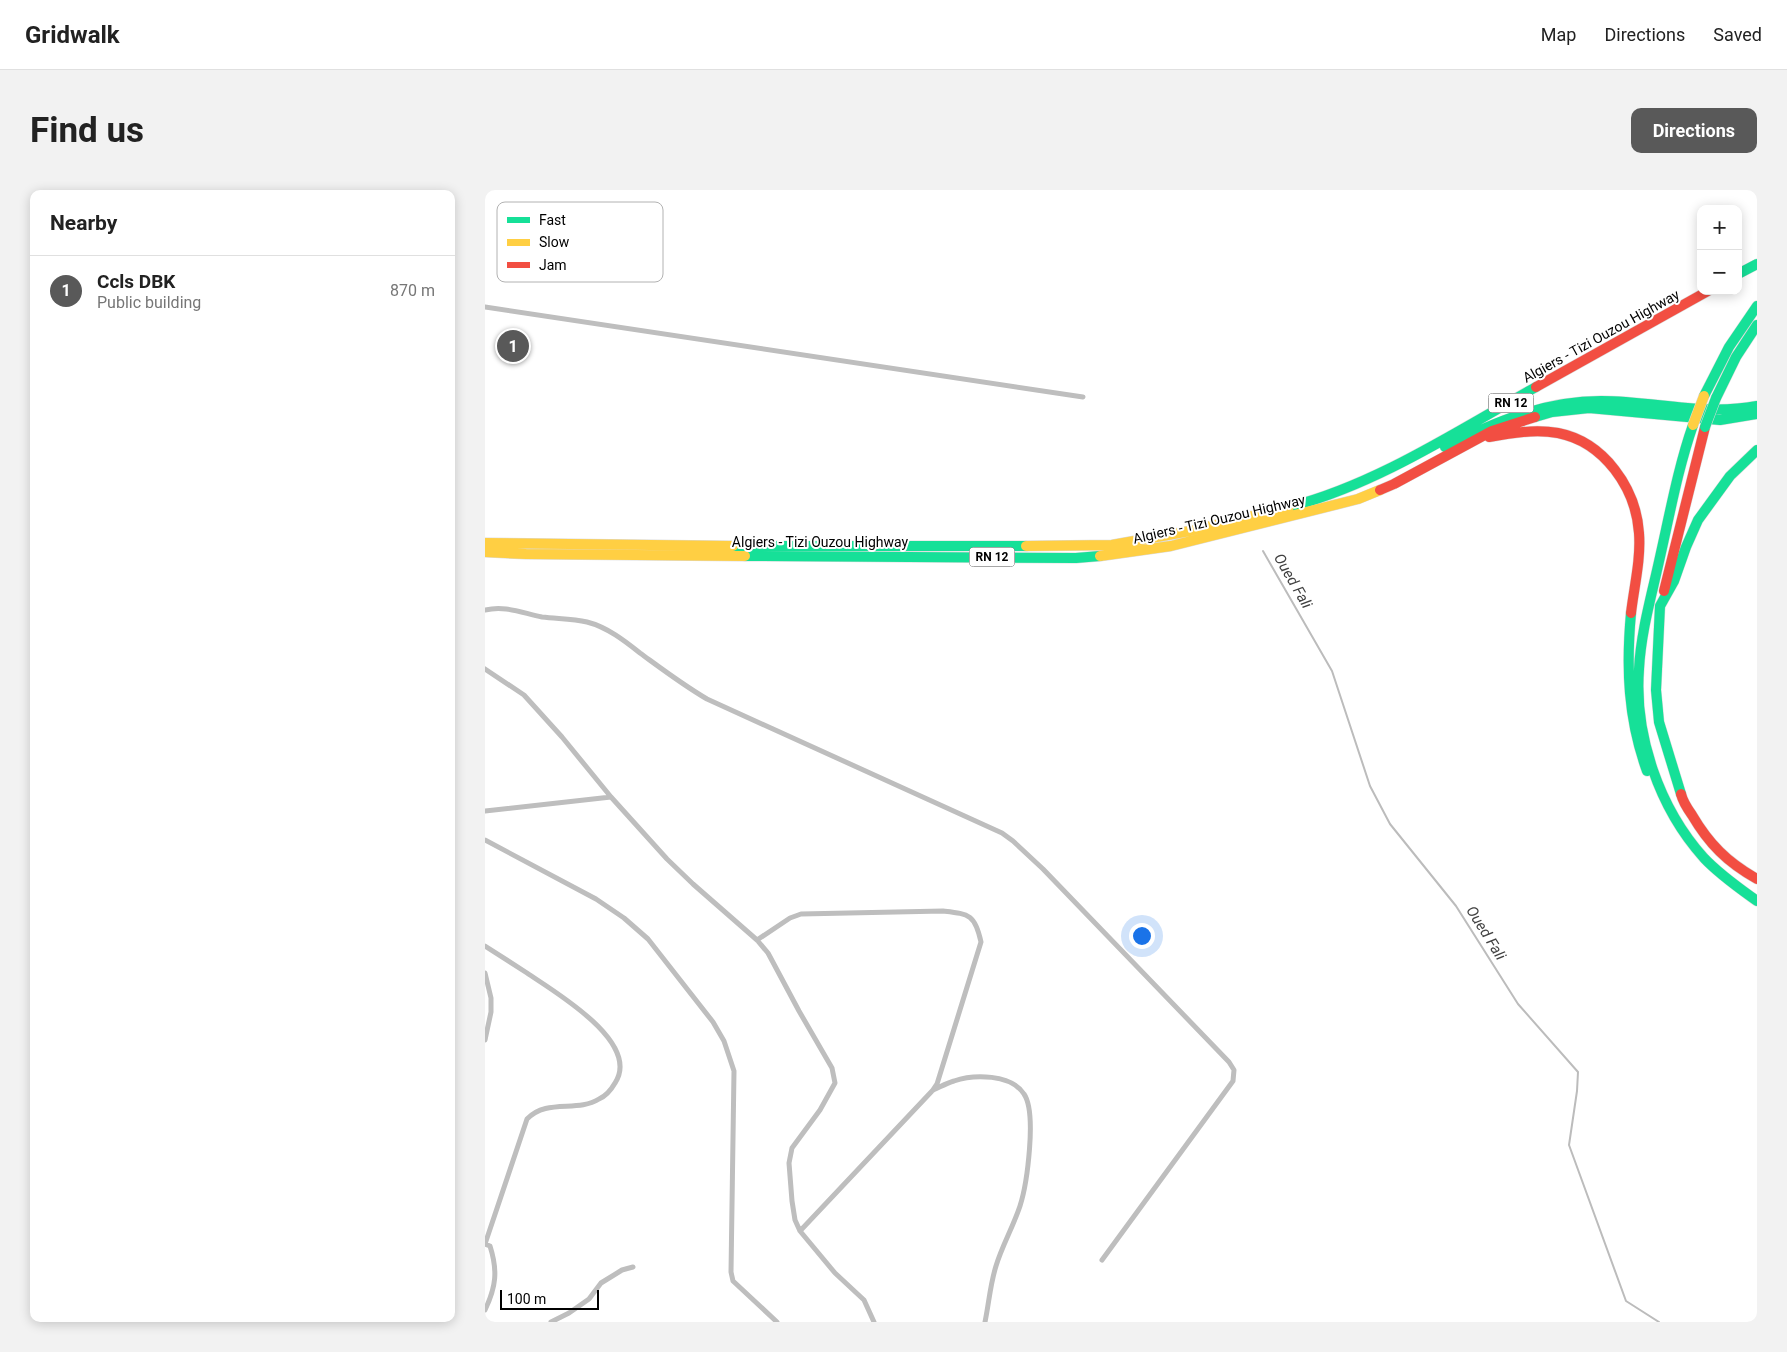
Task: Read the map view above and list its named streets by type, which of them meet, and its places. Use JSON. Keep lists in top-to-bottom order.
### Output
{
  "streets": {
    "highway": ["Algiers - Tizi Ouzou Highway", "RN 12"]
  },
  "water": ["Oued Fali"],
  "legend": ["Fast", "Slow", "Jam"],
  "scale_bar": "100 m",
  "page": {
    "header": "Gridwalk",
    "nav": ["Map", "Directions", "Saved"],
    "buttons": "Directions",
    "title": "Find us",
    "heading": "Nearby",
    "map_buttons": ["+", "−"],
    "list": [
      {
        "mark": "1",
        "name": "Ccls DBK",
        "note": "Public building",
        "value": "870 m"
      }
    ],
    "pins": "1",
    "scale": "100 m"
  }
}
